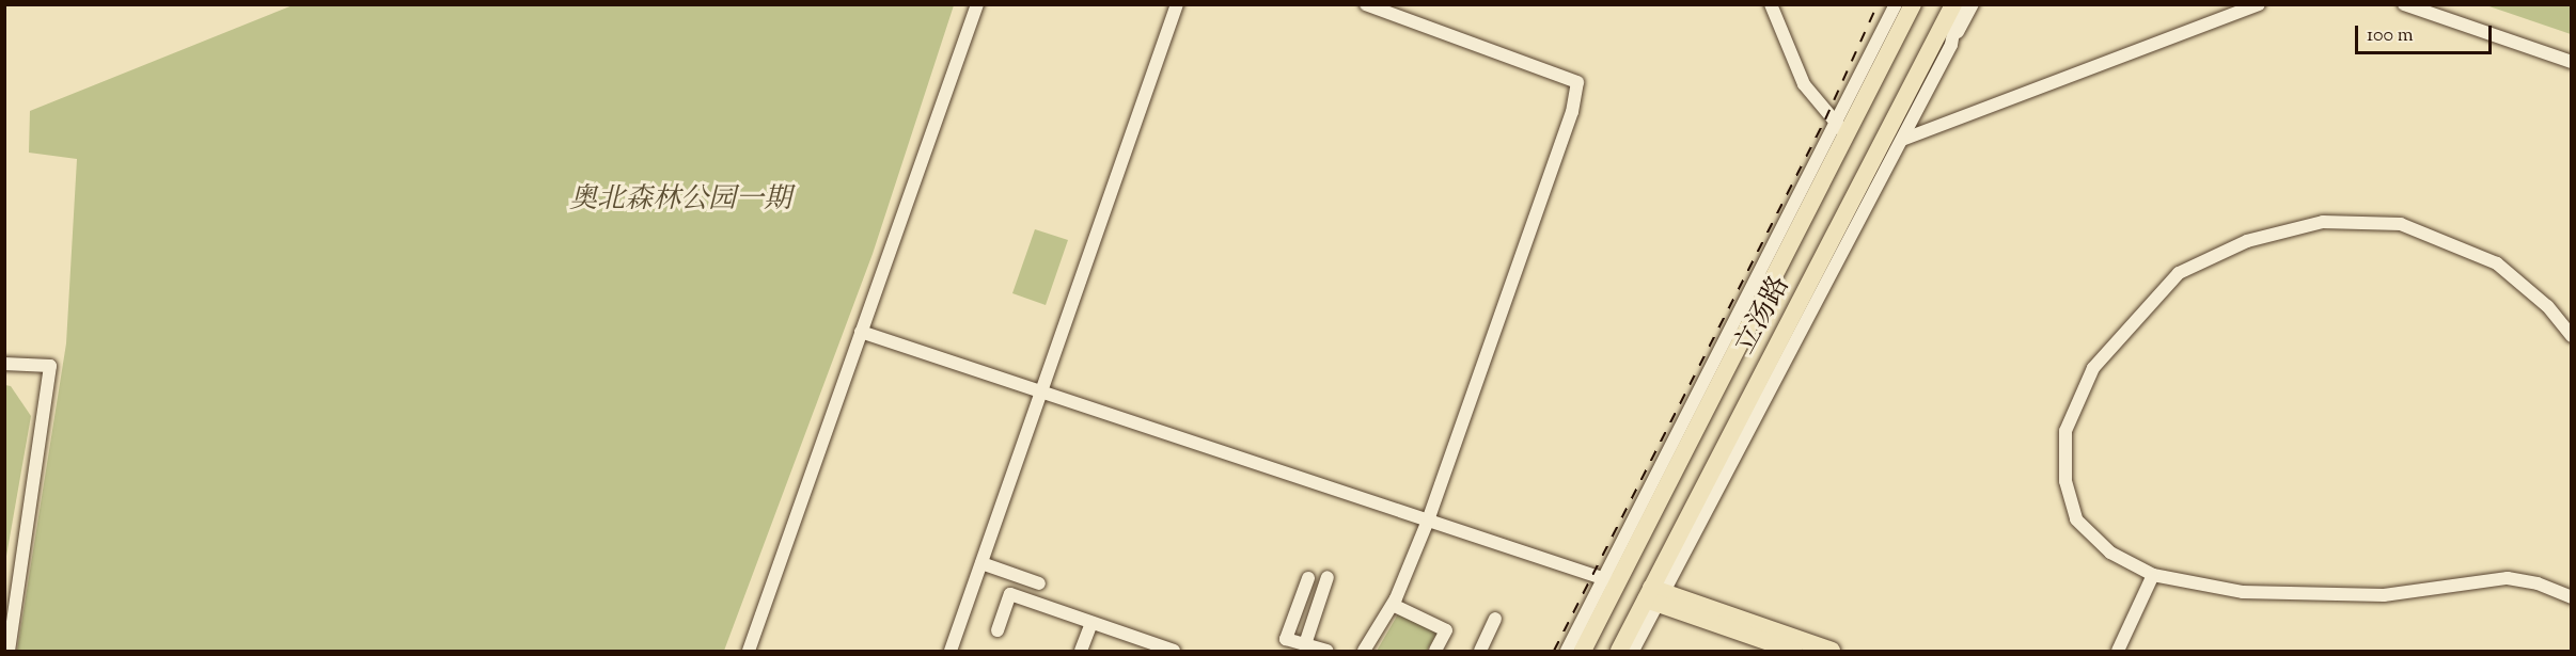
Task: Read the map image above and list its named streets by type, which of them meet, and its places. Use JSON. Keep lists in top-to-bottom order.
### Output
{
  "streets": {
    "main road": ["立汤路"]
  },
  "parks": ["奥北森林公园一期"],
  "scale_bar": "100 m"
}
